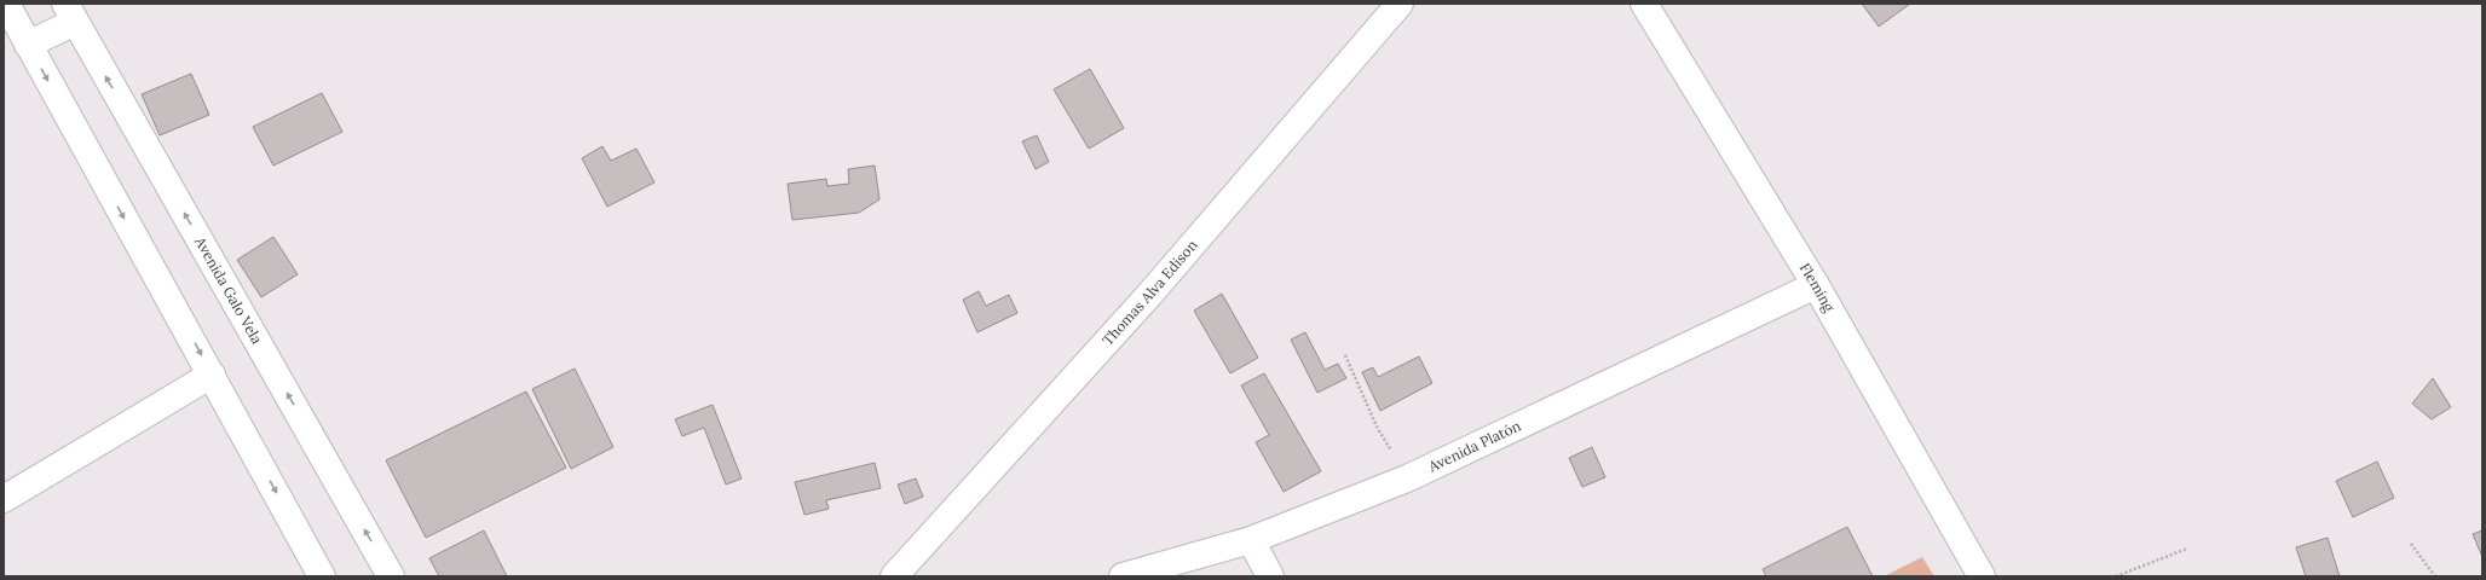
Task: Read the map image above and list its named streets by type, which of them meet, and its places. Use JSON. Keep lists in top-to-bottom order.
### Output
{
  "streets": {
    "street": [
      "Fleming",
      "Avenida Galo Vela",
      "Thomas Alva Edison",
      "Avenida Platón"
    ]
  },
  "crossings": [
    ["Fleming", "Avenida Platón"]
  ]
}
